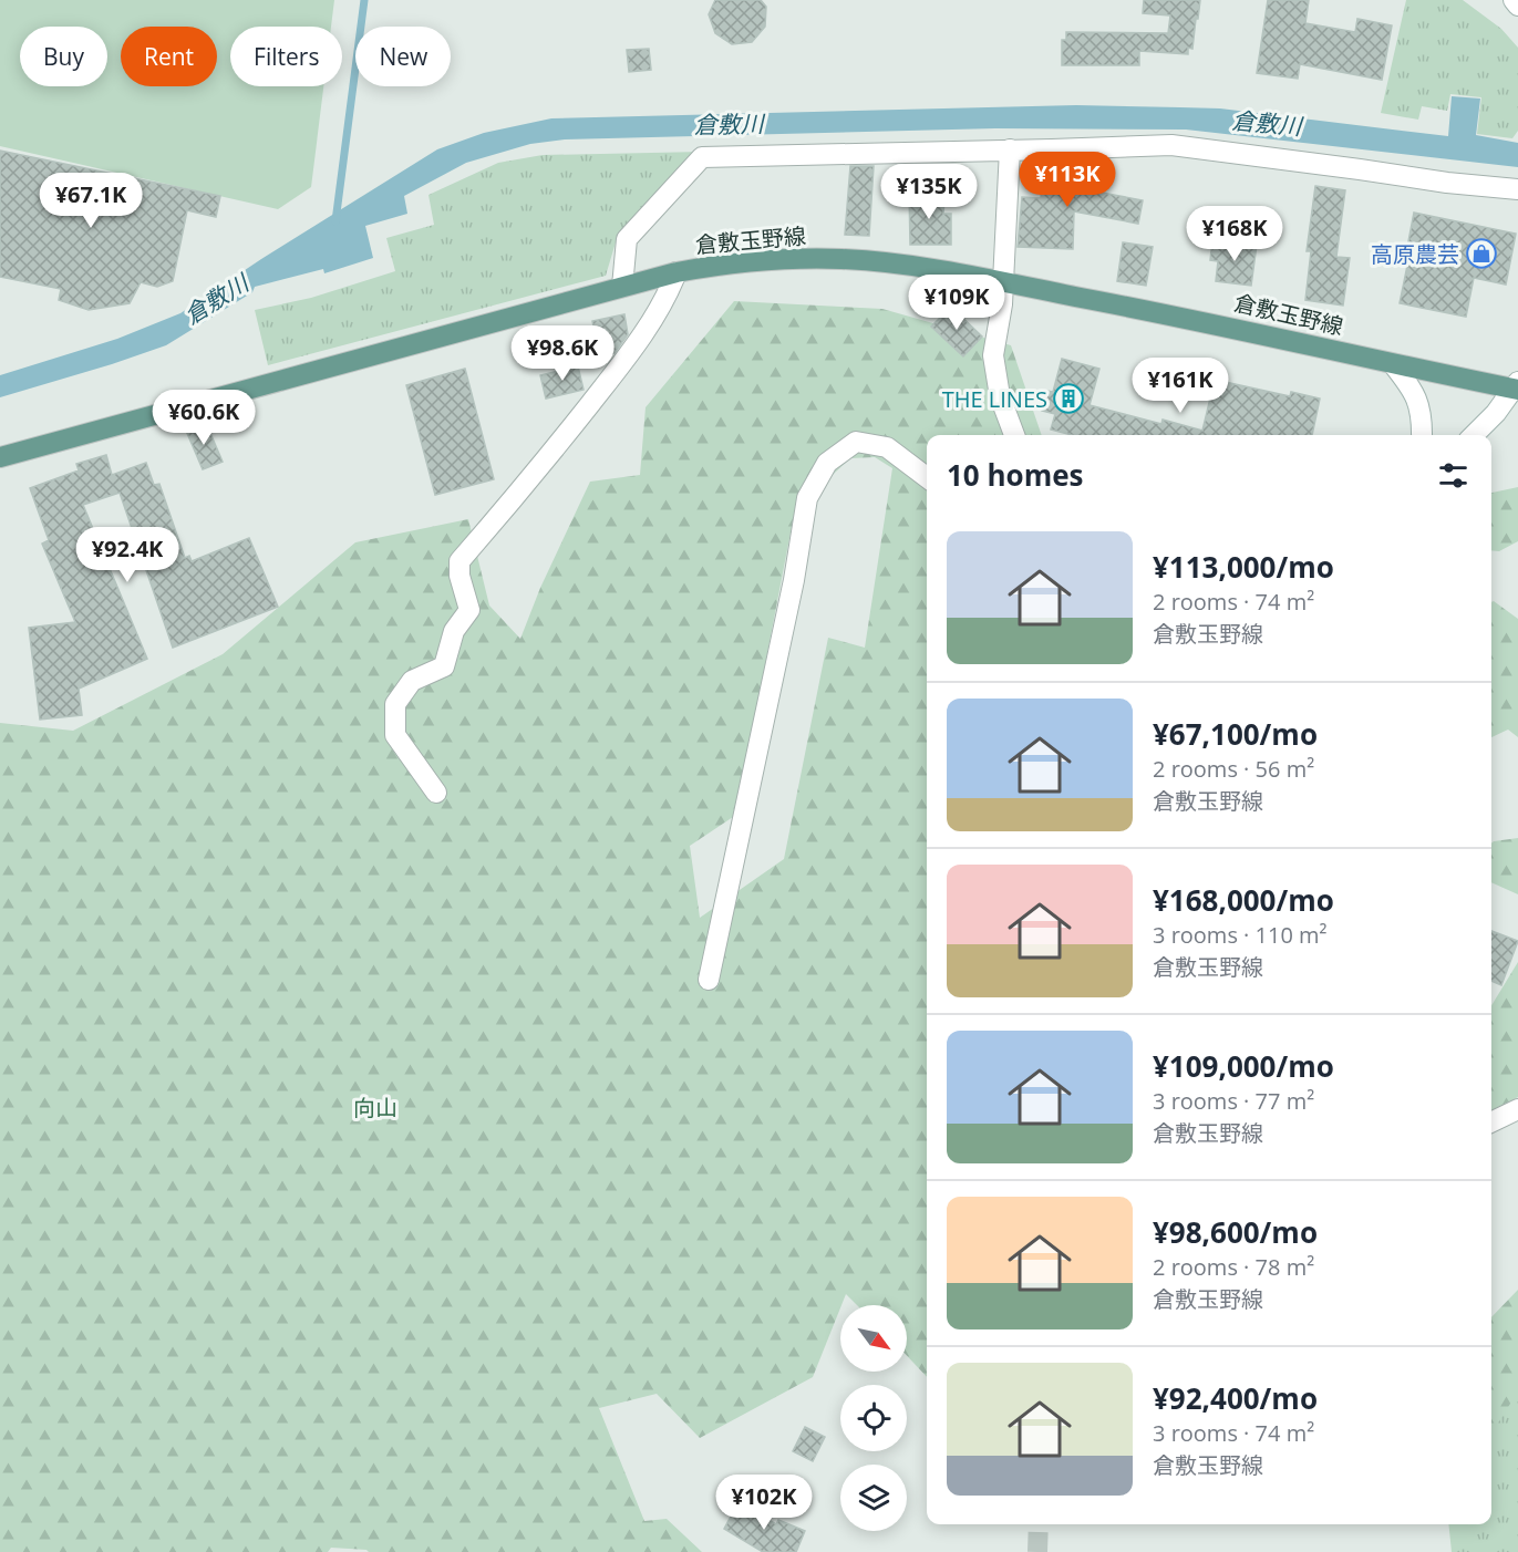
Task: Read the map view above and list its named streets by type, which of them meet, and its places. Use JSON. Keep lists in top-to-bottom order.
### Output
{
  "streets": {
    "main road": ["倉敷玉野線"]
  },
  "water": ["倉敷川"],
  "parks": ["向山"],
  "places": {
    "shop": ["高原農芸"],
    "building": ["THE LINES"]
  },
  "north": "bottom right",
  "page": {
    "chip": [
      "Buy",
      "Rent",
      "Filters",
      "New"
    ],
    "price": [
      "¥113K",
      "¥135K",
      "¥67.1K",
      "¥168K",
      "¥109K",
      "¥98.6K",
      "¥161K",
      "¥60.6K",
      "¥92.4K",
      "¥102K"
    ],
    "heading": "10 homes",
    "list": [
      {
        "name": "¥113,000/mo",
        "note": "2 rooms · 74 m² · 倉敷玉野線"
      },
      {
        "name": "¥67,100/mo",
        "note": "2 rooms · 56 m² · 倉敷玉野線"
      },
      {
        "name": "¥168,000/mo",
        "note": "3 rooms · 110 m² · 倉敷玉野線"
      },
      {
        "name": "¥109,000/mo",
        "note": "3 rooms · 77 m² · 倉敷玉野線"
      },
      {
        "name": "¥98,600/mo",
        "note": "2 rooms · 78 m² · 倉敷玉野線"
      },
      {
        "name": "¥92,400/mo",
        "note": "3 rooms · 74 m² · 倉敷玉野線"
      }
    ]
  }
}
